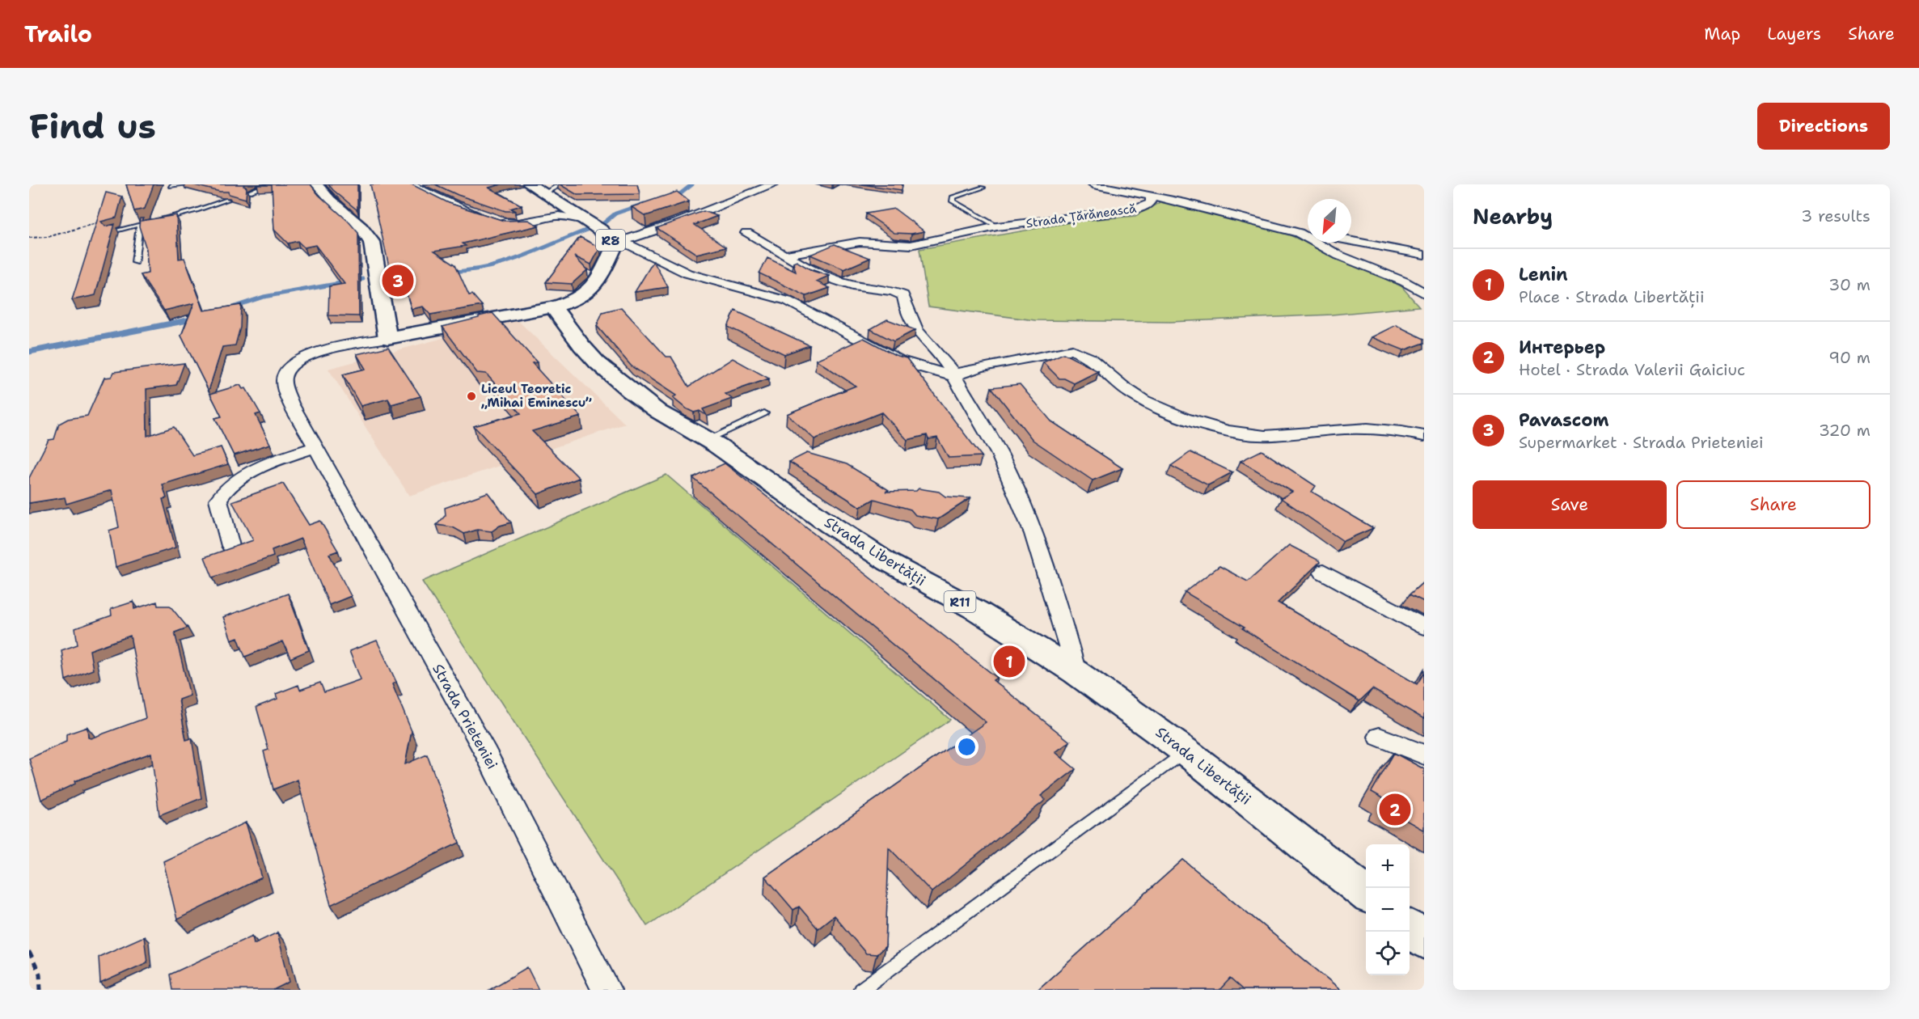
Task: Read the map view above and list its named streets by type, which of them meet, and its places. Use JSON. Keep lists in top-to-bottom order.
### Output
{
  "streets": {
    "main road": ["R8", "Strada Libertății", "R11"],
    "street": ["Strada Țărănească", "Strada Prieteniei"]
  },
  "crossings": [
    ["R8", "Strada Libertății"],
    ["R8", "Strada Prieteniei"]
  ],
  "places": ["Liceul Teoretic „Mihai Eminescu”"],
  "north": "bottom left",
  "page": {
    "header": "Trailo",
    "nav": ["Map", "Layers", "Share"],
    "buttons": [
      "Directions",
      ["Save", "Share"]
    ],
    "title": "Find us",
    "heading": ["Nearby", "3 results"],
    "list": [
      {
        "mark": "1",
        "name": "Lenin",
        "note": "Place · Strada Libertății",
        "value": "30 m"
      },
      {
        "mark": "2",
        "name": "Интерьер",
        "note": "Hotel · Strada Valerii Gaiciuc",
        "value": "90 m"
      },
      {
        "mark": "3",
        "name": "Pavascom",
        "note": "Supermarket · Strada Prieteniei",
        "value": "320 m"
      }
    ],
    "pins": ["3", "1", "2"],
    "map_buttons": ["+", "−"]
  }
}
